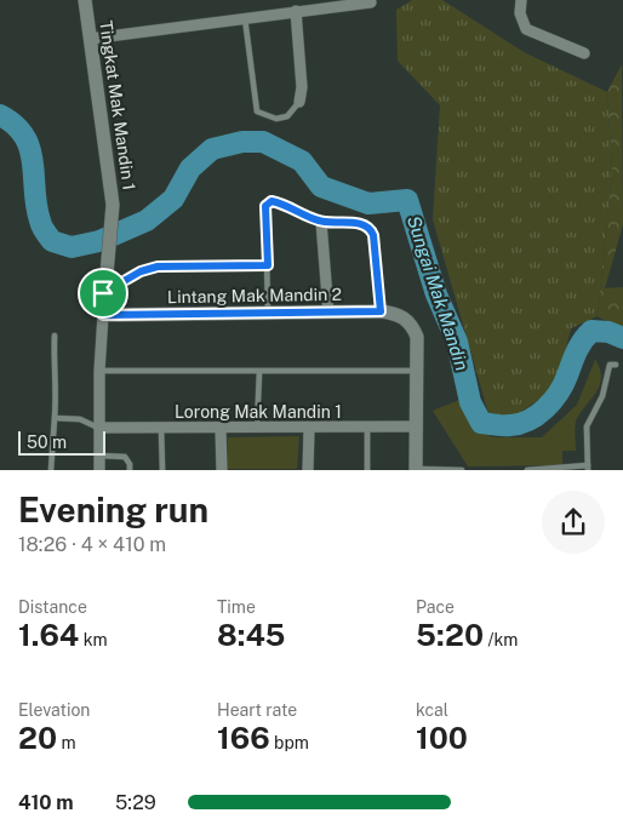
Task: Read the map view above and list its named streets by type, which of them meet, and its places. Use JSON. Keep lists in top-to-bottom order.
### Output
{
  "streets": {
    "street": ["Tingkat Mak Mandin 1", "Lintang Mak Mandin 2", "Lorong Mak Mandin 1"]
  },
  "crossings": [
    ["Tingkat Mak Mandin 1", "Lintang Mak Mandin 2"],
    ["Tingkat Mak Mandin 1", "Lorong Mak Mandin 1"]
  ],
  "water": ["Sungai Mak Mandin"],
  "scale_bar": "50 m",
  "page": {
    "scale": "50 m",
    "heading": ["Evening run", "18:26 · 4 × 410 m"],
    "stats": [
      ["Distance", "1.64 km"],
      ["Time", "8:45"],
      ["Pace", "5:20 /km"],
      ["Elevation", "20 m"],
      ["Heart rate", "166 bpm"],
      ["kcal", "100"]
    ],
    "list": [
      {
        "name": "410 m",
        "note": "5:29"
      }
    ]
  }
}
